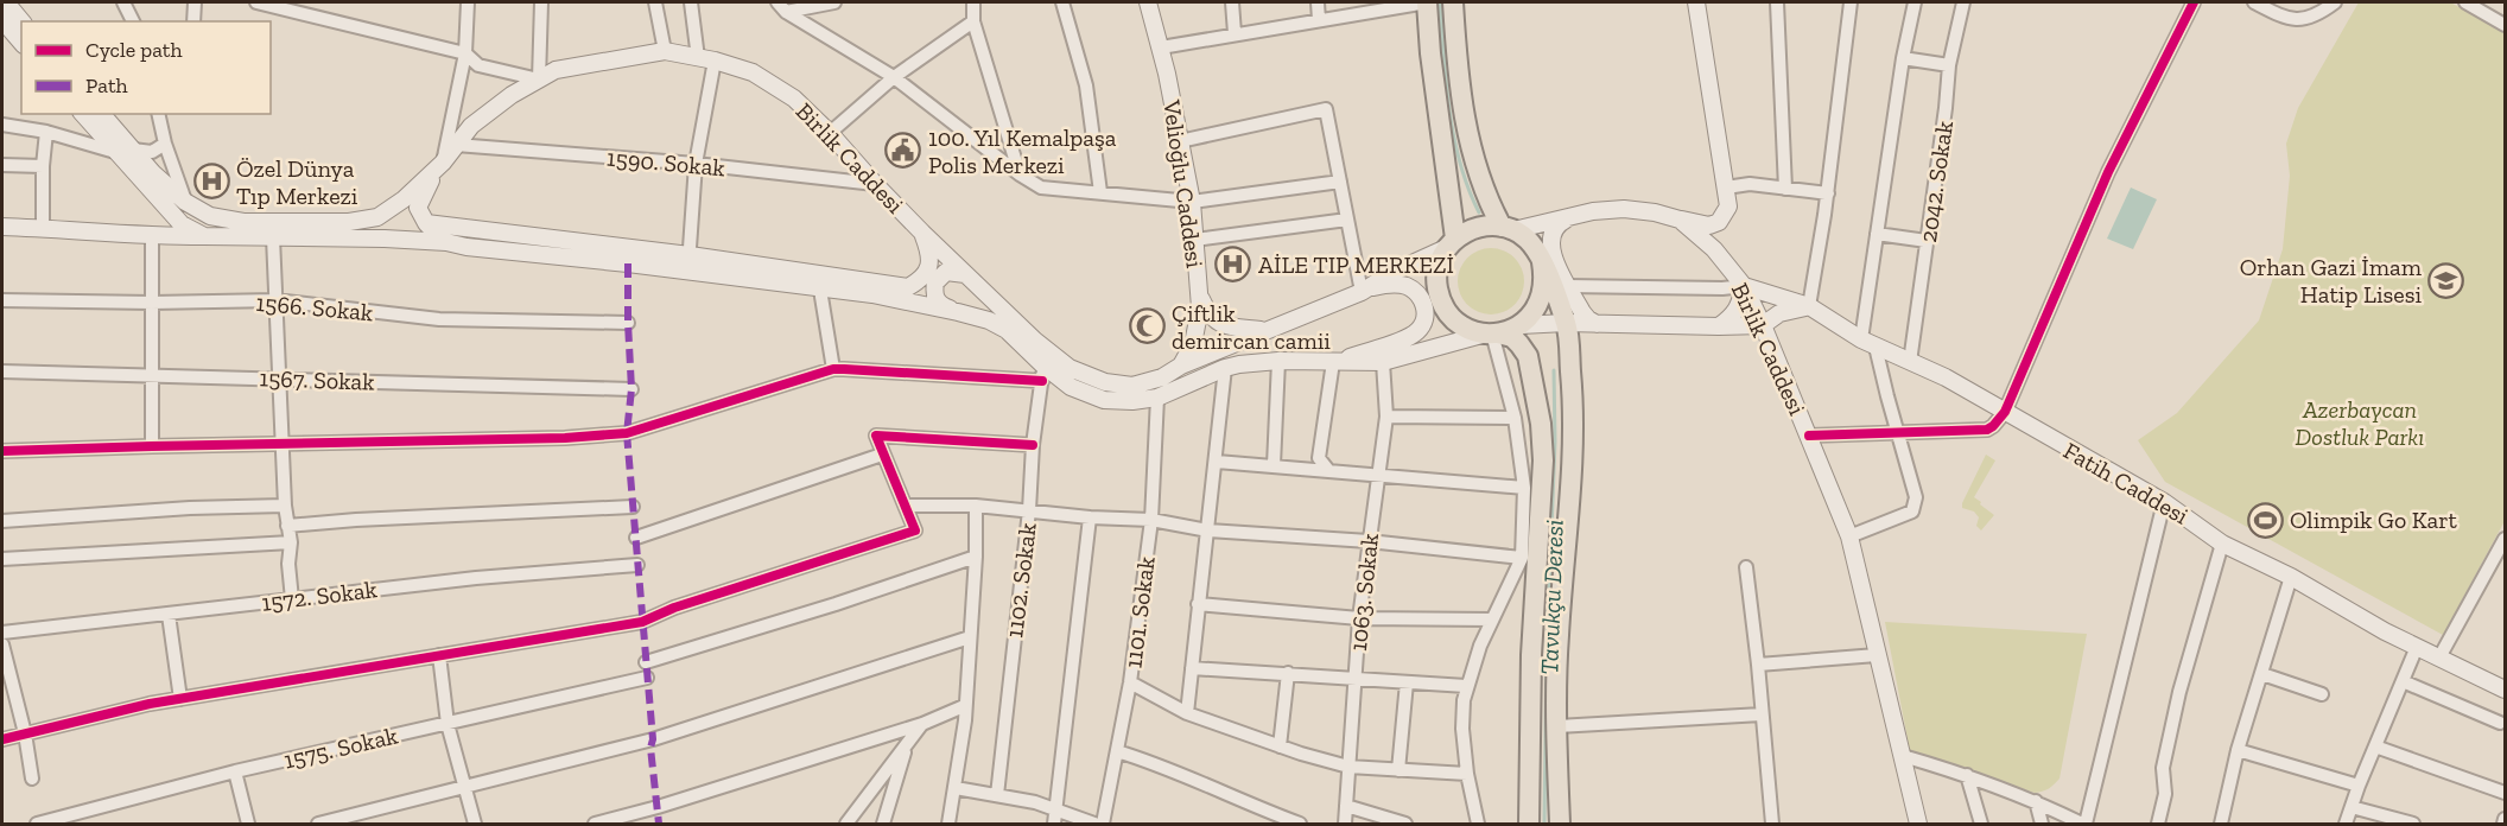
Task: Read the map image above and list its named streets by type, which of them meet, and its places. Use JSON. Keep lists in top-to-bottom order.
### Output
{
  "streets": {
    "main road": ["Birlik Caddesi", "Velioğlu Caddesi", "Fatih Caddesi"],
    "street": [
      "1590. Sokak",
      "2042. Sokak",
      "1566. Sokak",
      "1567. Sokak",
      "1102. Sokak",
      "1063. Sokak",
      "1572. Sokak",
      "1101. Sokak",
      "1575. Sokak"
    ]
  },
  "crossings": [
    ["Birlik Caddesi", "1590. Sokak"],
    ["Birlik Caddesi", "Velioğlu Caddesi"],
    ["Birlik Caddesi", "Fatih Caddesi"],
    ["2042. Sokak", "Fatih Caddesi"]
  ],
  "water": ["Tavukçu Deresi"],
  "parks": ["Azerbaycan Dostluk Parkı"],
  "places": {
    "public building": ["100. Yıl Kemalpaşa Polis Merkezi"],
    "hospital": ["Özel Dünya Tıp Merkezi", "AİLE TIP MERKEZİ"],
    "school or university": ["Orhan Gazi İmam Hatip Lisesi"],
    "mosque": ["Çiftlik demircan camii"],
    "sports": ["Olimpik Go Kart"]
  },
  "legend": ["Cycle path", "Path"]
}
